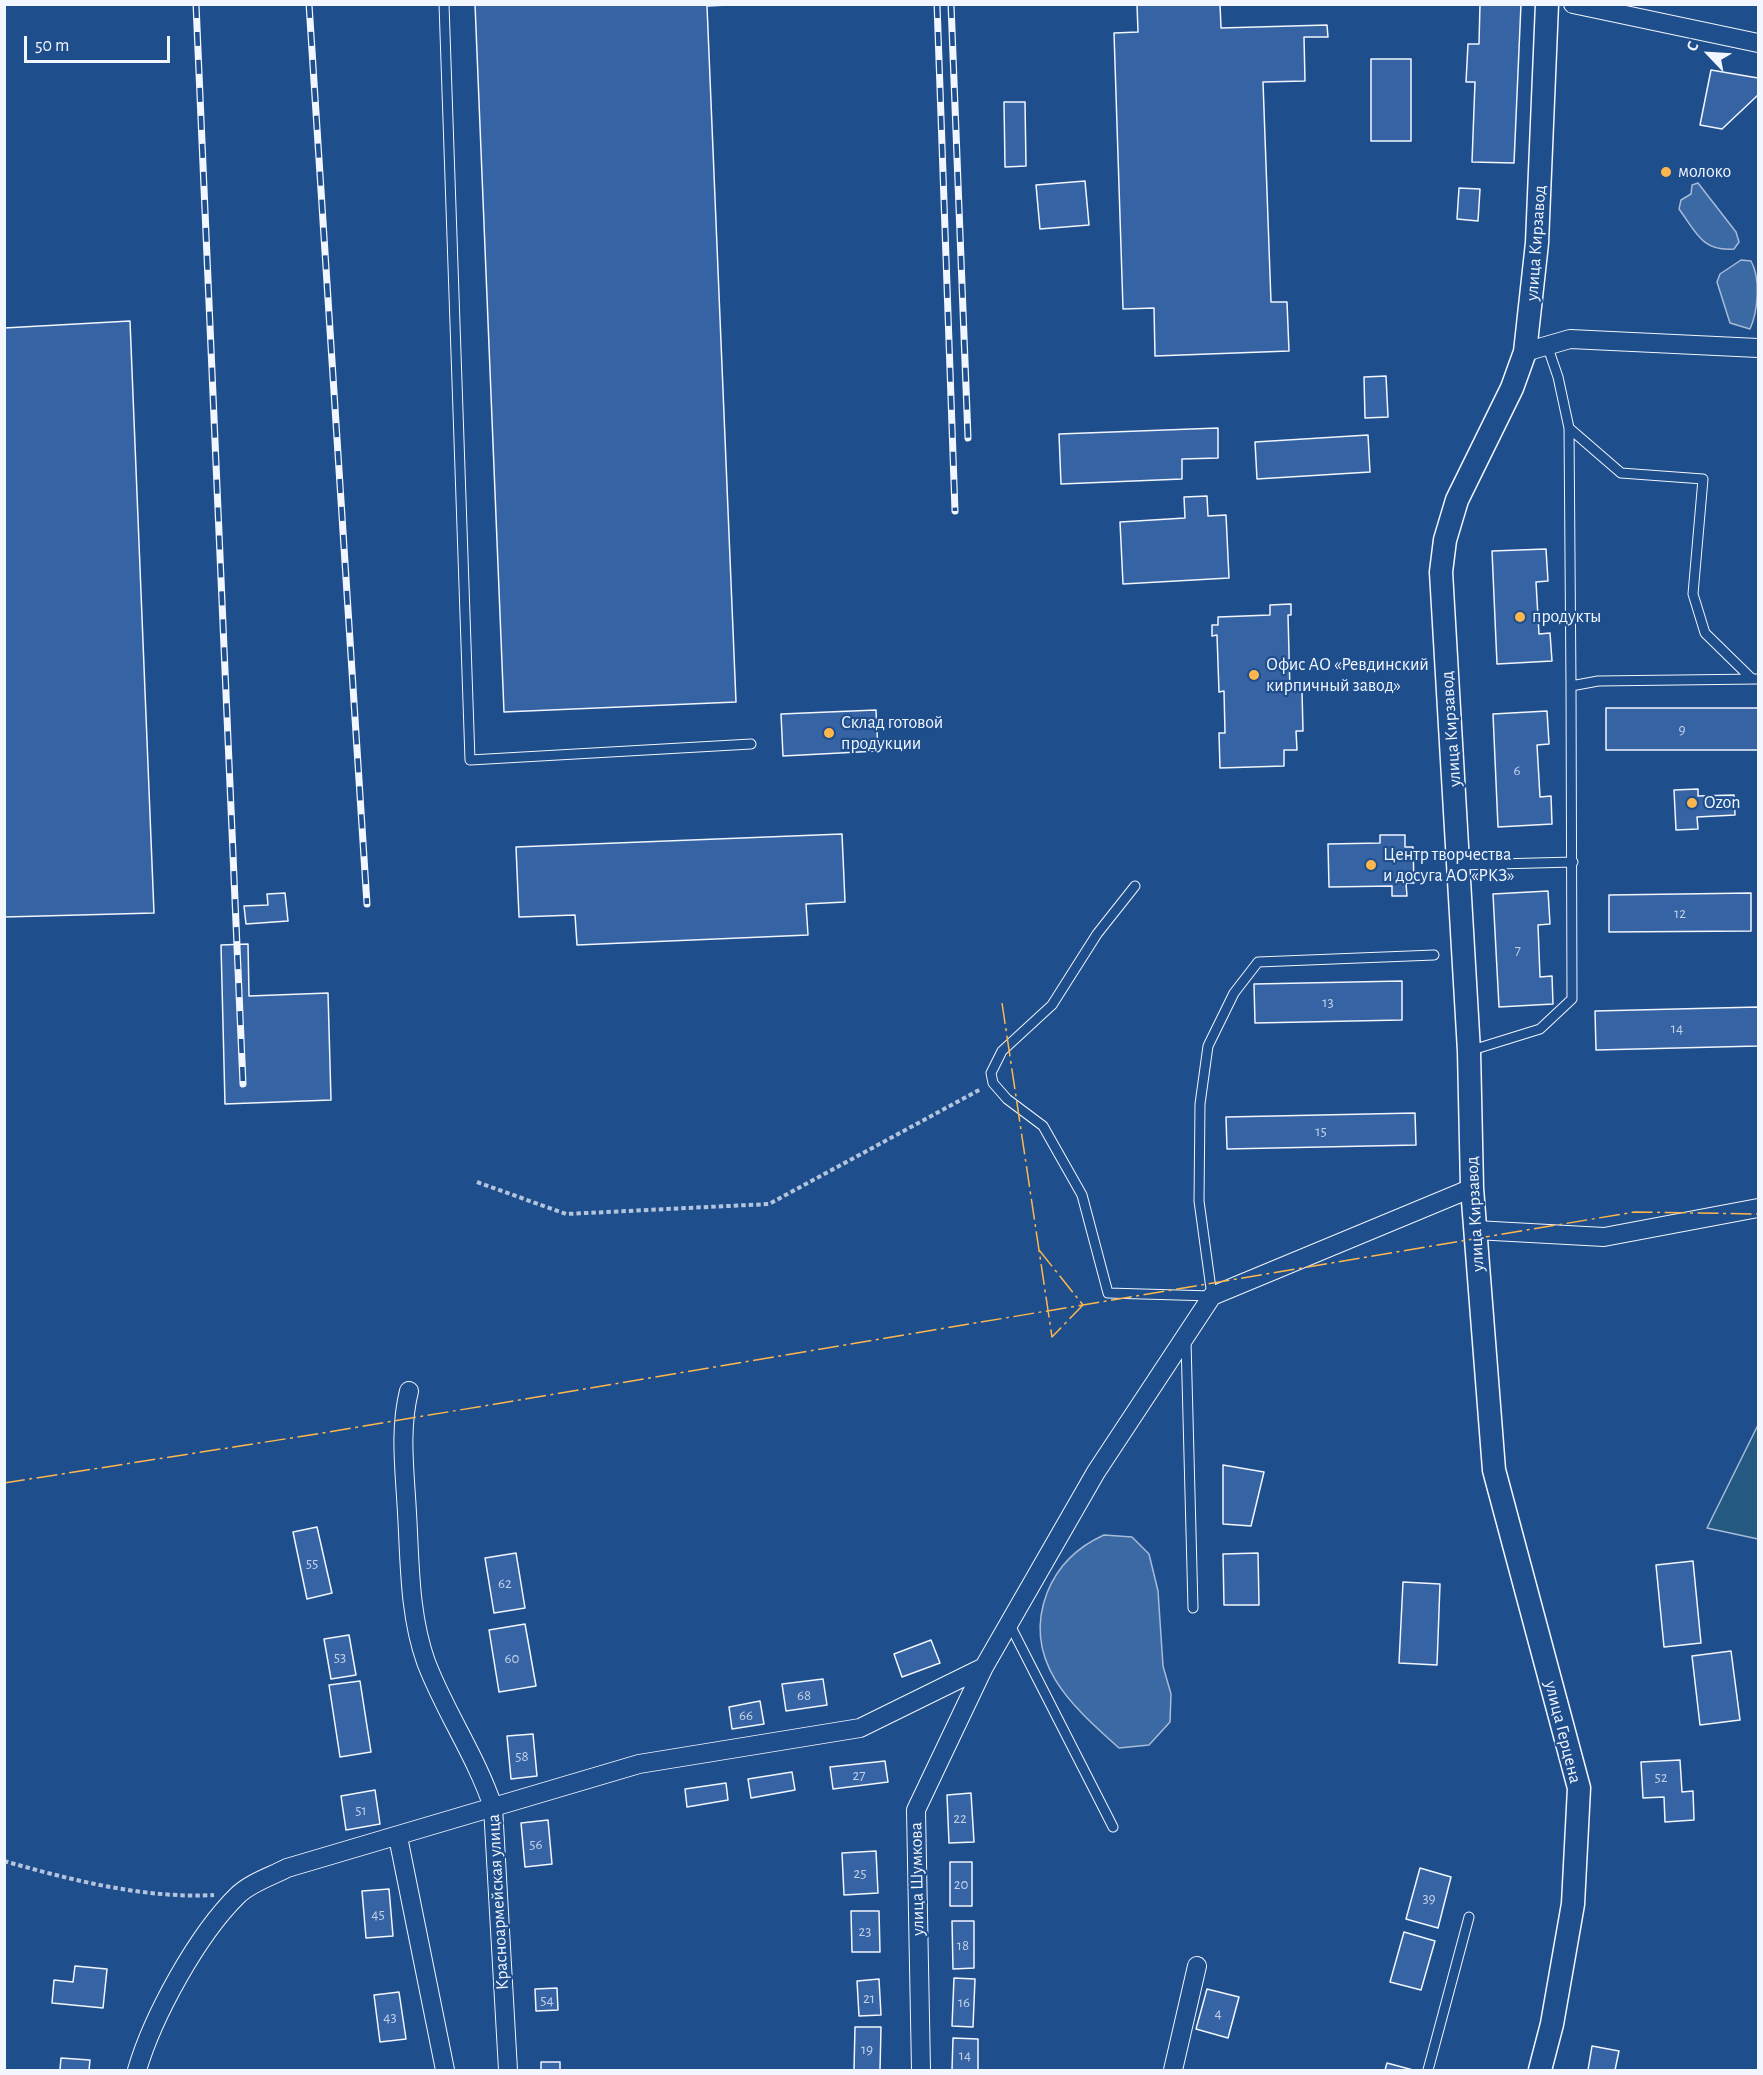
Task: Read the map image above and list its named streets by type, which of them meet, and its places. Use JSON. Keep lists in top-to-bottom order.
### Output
{
  "streets": {
    "street": [
      "улица Кирзавод",
      "улица Герцена",
      "улица Шумкова",
      "Красноармейская улица"
    ]
  },
  "crossings": [
    ["улица Кирзавод", "улица Герцена"]
  ],
  "places": [
    "молоко",
    "продукты",
    "Офис АО «Ревдинский кирпичный завод»",
    "Склад готовой продукции",
    "Ozon",
    "Центр творчества и досуга АО «РКЗ»"
  ],
  "house_numbers": [
    "9",
    "6",
    "12",
    "7",
    "13",
    "14",
    "15",
    "55",
    "62",
    "53",
    "60",
    "68",
    "66",
    "58",
    "27",
    "52",
    "51",
    "22",
    "56",
    "25",
    "20",
    "39",
    "45",
    "23",
    "18",
    "21",
    "54",
    "16",
    "4",
    "43",
    "19",
    "14"
  ],
  "scale_bar": "50 m",
  "north": "top left"
}
